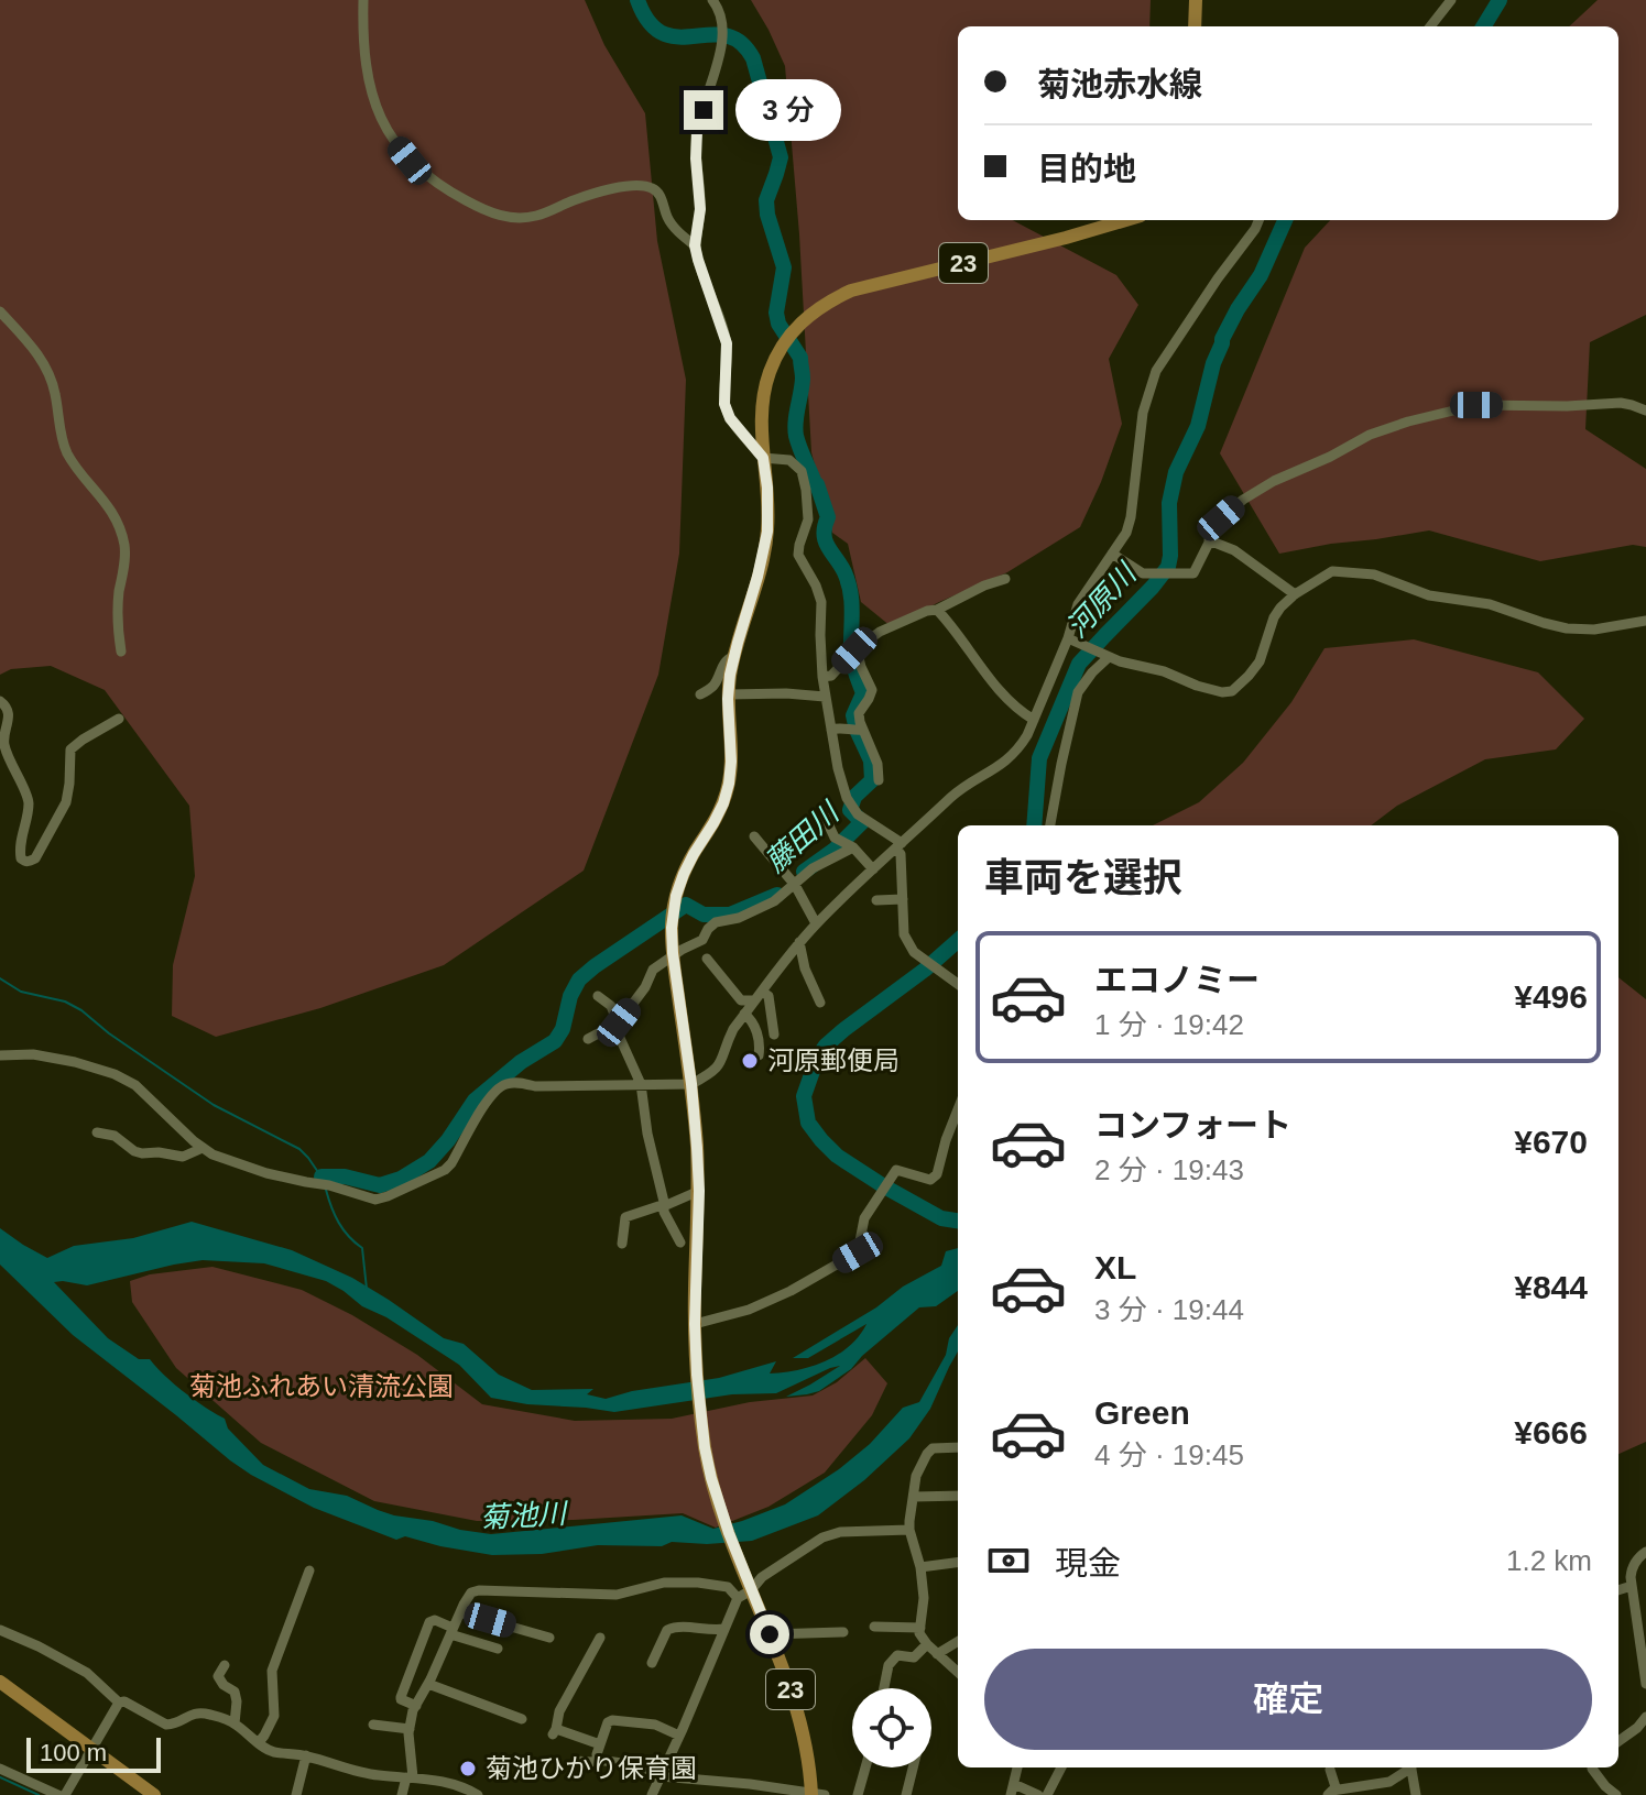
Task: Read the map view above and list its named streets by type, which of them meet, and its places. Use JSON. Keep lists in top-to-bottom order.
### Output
{
  "streets": {
    "main road": ["23"]
  },
  "water": ["河原川", "藤田川", "菊池川"],
  "parks": ["菊池ふれあい清流公園"],
  "places": ["河原郵便局", "菊池ひかり保育園"],
  "scale_bar": "100 m",
  "page": {
    "banner": ["菊池赤水線", "目的地"],
    "bubble": "3 分",
    "heading": "車両を選択",
    "list": [
      {
        "name": "エコノミー",
        "note": "1 分 · 19:42",
        "value": "¥496"
      },
      {
        "name": "コンフォート",
        "note": "2 分 · 19:43",
        "value": "¥670"
      },
      {
        "name": "XL",
        "note": "3 分 · 19:44",
        "value": "¥844"
      },
      {
        "name": "Green",
        "note": "4 分 · 19:45",
        "value": "¥666"
      }
    ],
    "pay": ["現金", "1.2 km"],
    "buttons": "確定",
    "scale": "100 m"
  }
}
